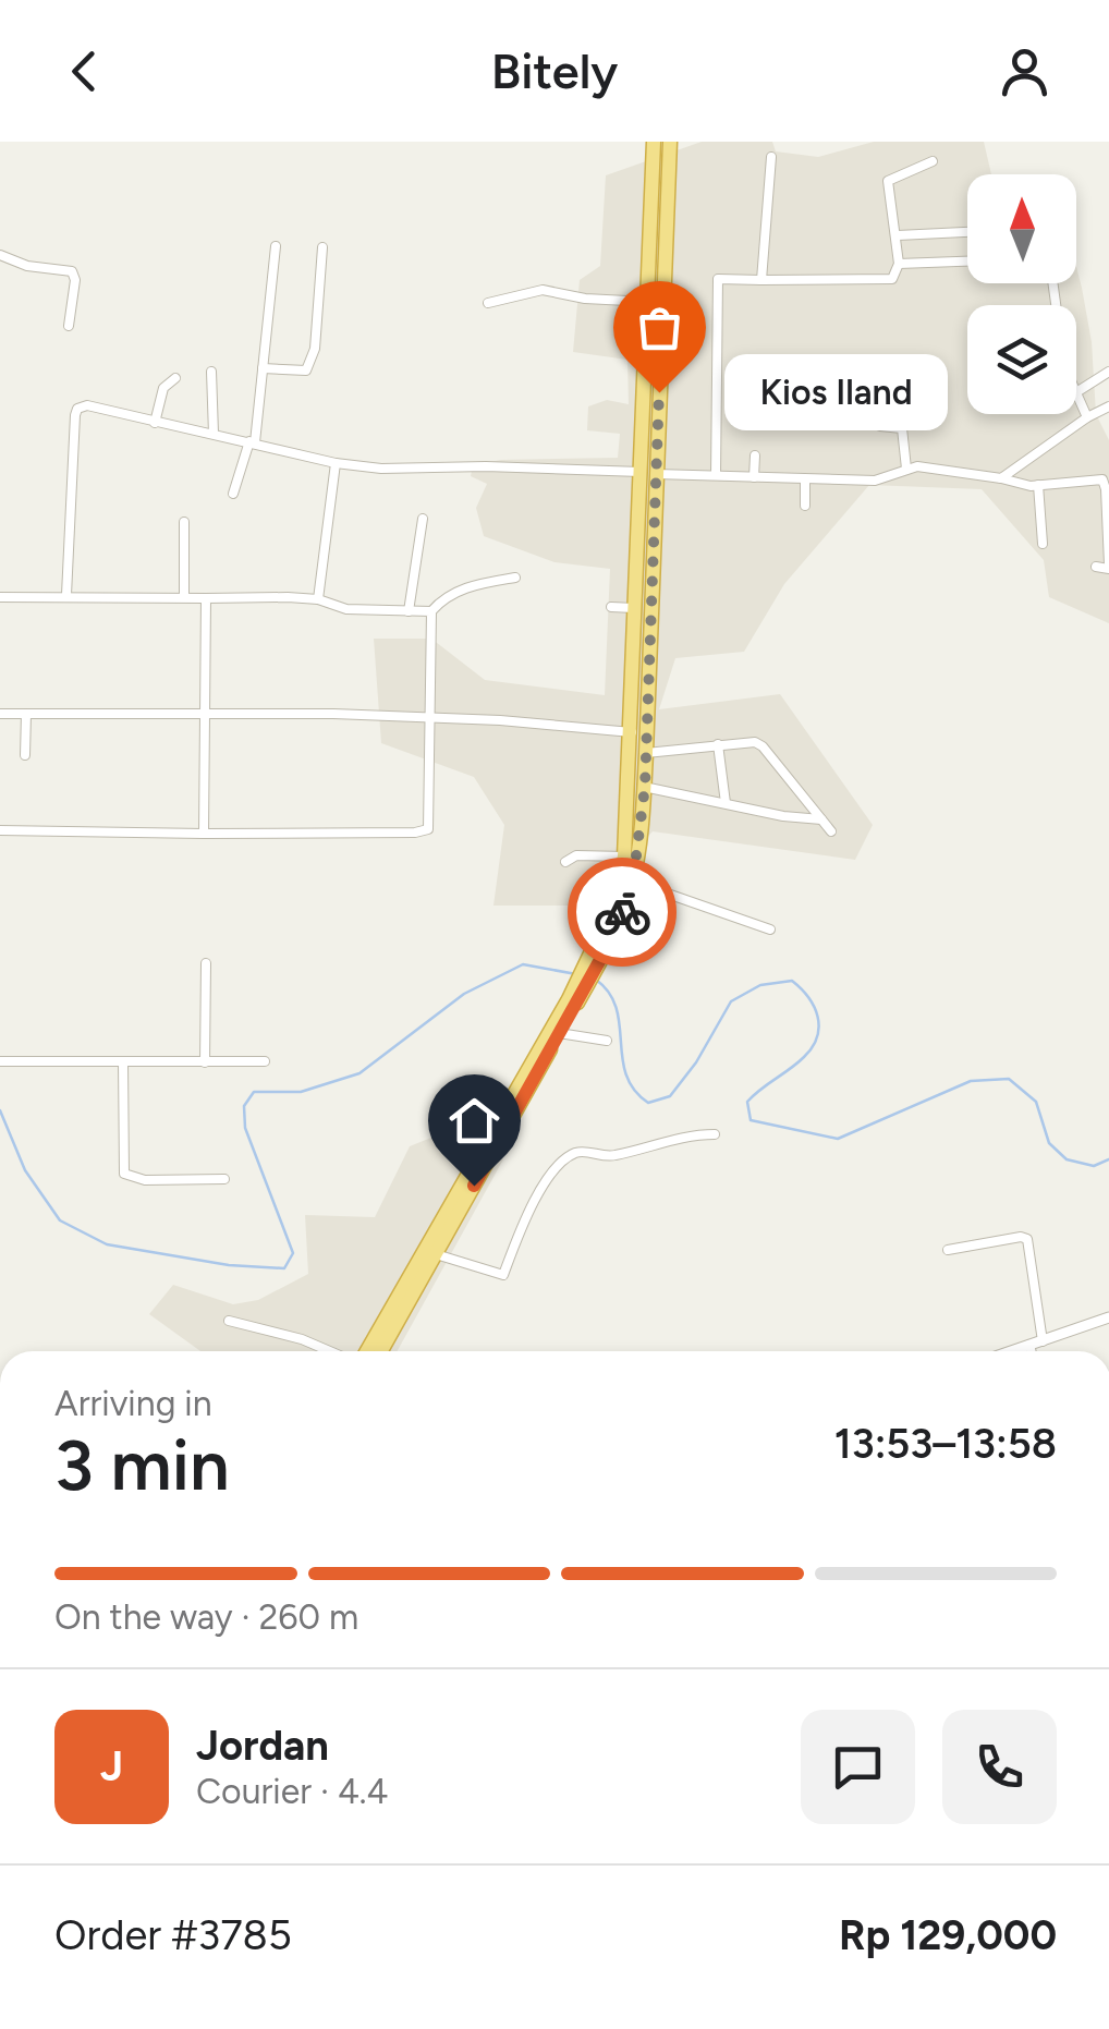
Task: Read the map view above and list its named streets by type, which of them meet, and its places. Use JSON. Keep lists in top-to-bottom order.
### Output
{
  "places": ["Kios Iland"],
  "north": "top",
  "page": {
    "header": "Bitely",
    "bubble": "Kios Iland",
    "heading": ["3 min", "Arriving in", "13:53–13:58"],
    "panel": [
      "Jordan",
      "Courier · 4.4",
      "Order #3785",
      "Rp 129,000"
    ],
    "bar": "On the way · 260 m",
    "round": "J"
  }
}
